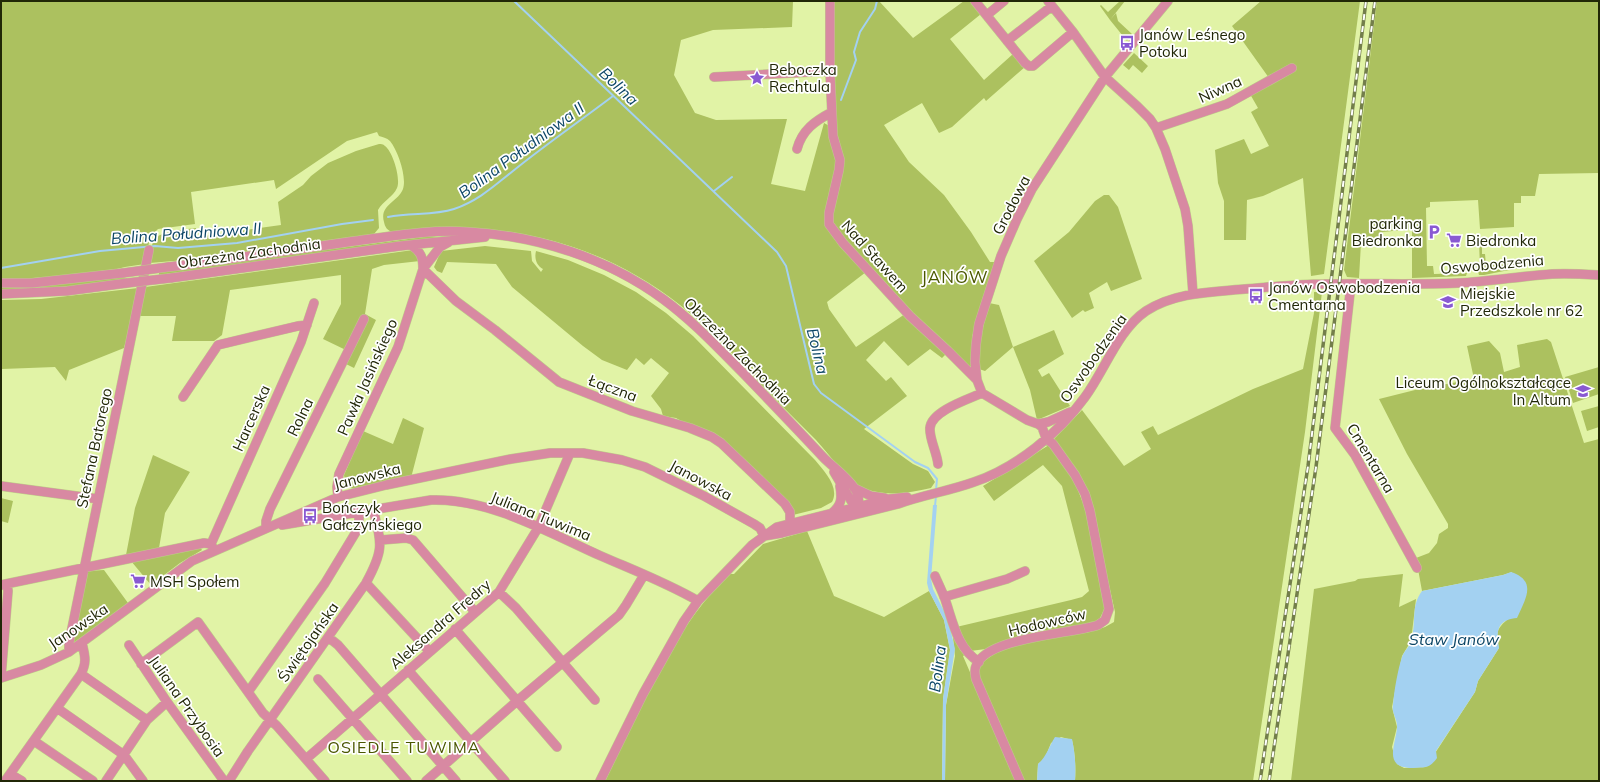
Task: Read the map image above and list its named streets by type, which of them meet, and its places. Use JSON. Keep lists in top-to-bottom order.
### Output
{
  "streets": {
    "street": [
      "Niwna",
      "Grodowa",
      "Obrzeżna Zachodnia",
      "Nad Stawem",
      "Oswobodzenia",
      "Pawła Jasińskiego",
      "Łączna",
      "Rolna",
      "Harcerska",
      "Stefana Batorego",
      "Cmentarna",
      "Janowska",
      "Juliana Tuwima",
      "Hodowców",
      "Aleksandra Fredry",
      "Świętojańska",
      "Juliana Przybosia"
    ]
  },
  "crossings": [
    ["Grodowa", "Nad Stawem"],
    ["Obrzeżna Zachodnia", "Oswobodzenia"],
    ["Obrzeżna Zachodnia", "Pawła Jasińskiego"],
    ["Oswobodzenia", "Łączna"],
    ["Oswobodzenia", "Cmentarna"],
    ["Oswobodzenia", "Janowska"],
    ["Oswobodzenia", "Juliana Tuwima"],
    ["Oswobodzenia", "Hodowców"],
    ["Pawła Jasińskiego", "Łączna"],
    ["Pawła Jasińskiego", "Janowska"],
    ["Rolna", "Janowska"],
    ["Rolna", "Juliana Tuwima"],
    ["Harcerska", "Janowska"],
    ["Stefana Batorego", "Janowska"],
    ["Janowska", "Juliana Tuwima"],
    ["Janowska", "Aleksandra Fredry"],
    ["Juliana Tuwima", "Aleksandra Fredry"],
    ["Juliana Tuwima", "Świętojańska"]
  ],
  "districts": ["JANÓW", "OSIEDLE TUWIMA"],
  "water": ["Bolina", "Bolina Południowa II", "Staw Janów"],
  "places": {
    "bus stop": ["Janów Leśnego Potoku", "Janów Oswobodzenia Cmentarna", "Bończyk Gałczyńskiego"],
    "place": ["Beboczka Rechtula"],
    "parking": ["parking Biedronka"],
    "supermarket": ["Biedronka", "MSH Społem"],
    "school or university": ["Miejskie Przedszkole nr 62", "Liceum Ogólnokształcące In Altum"]
  }
}
